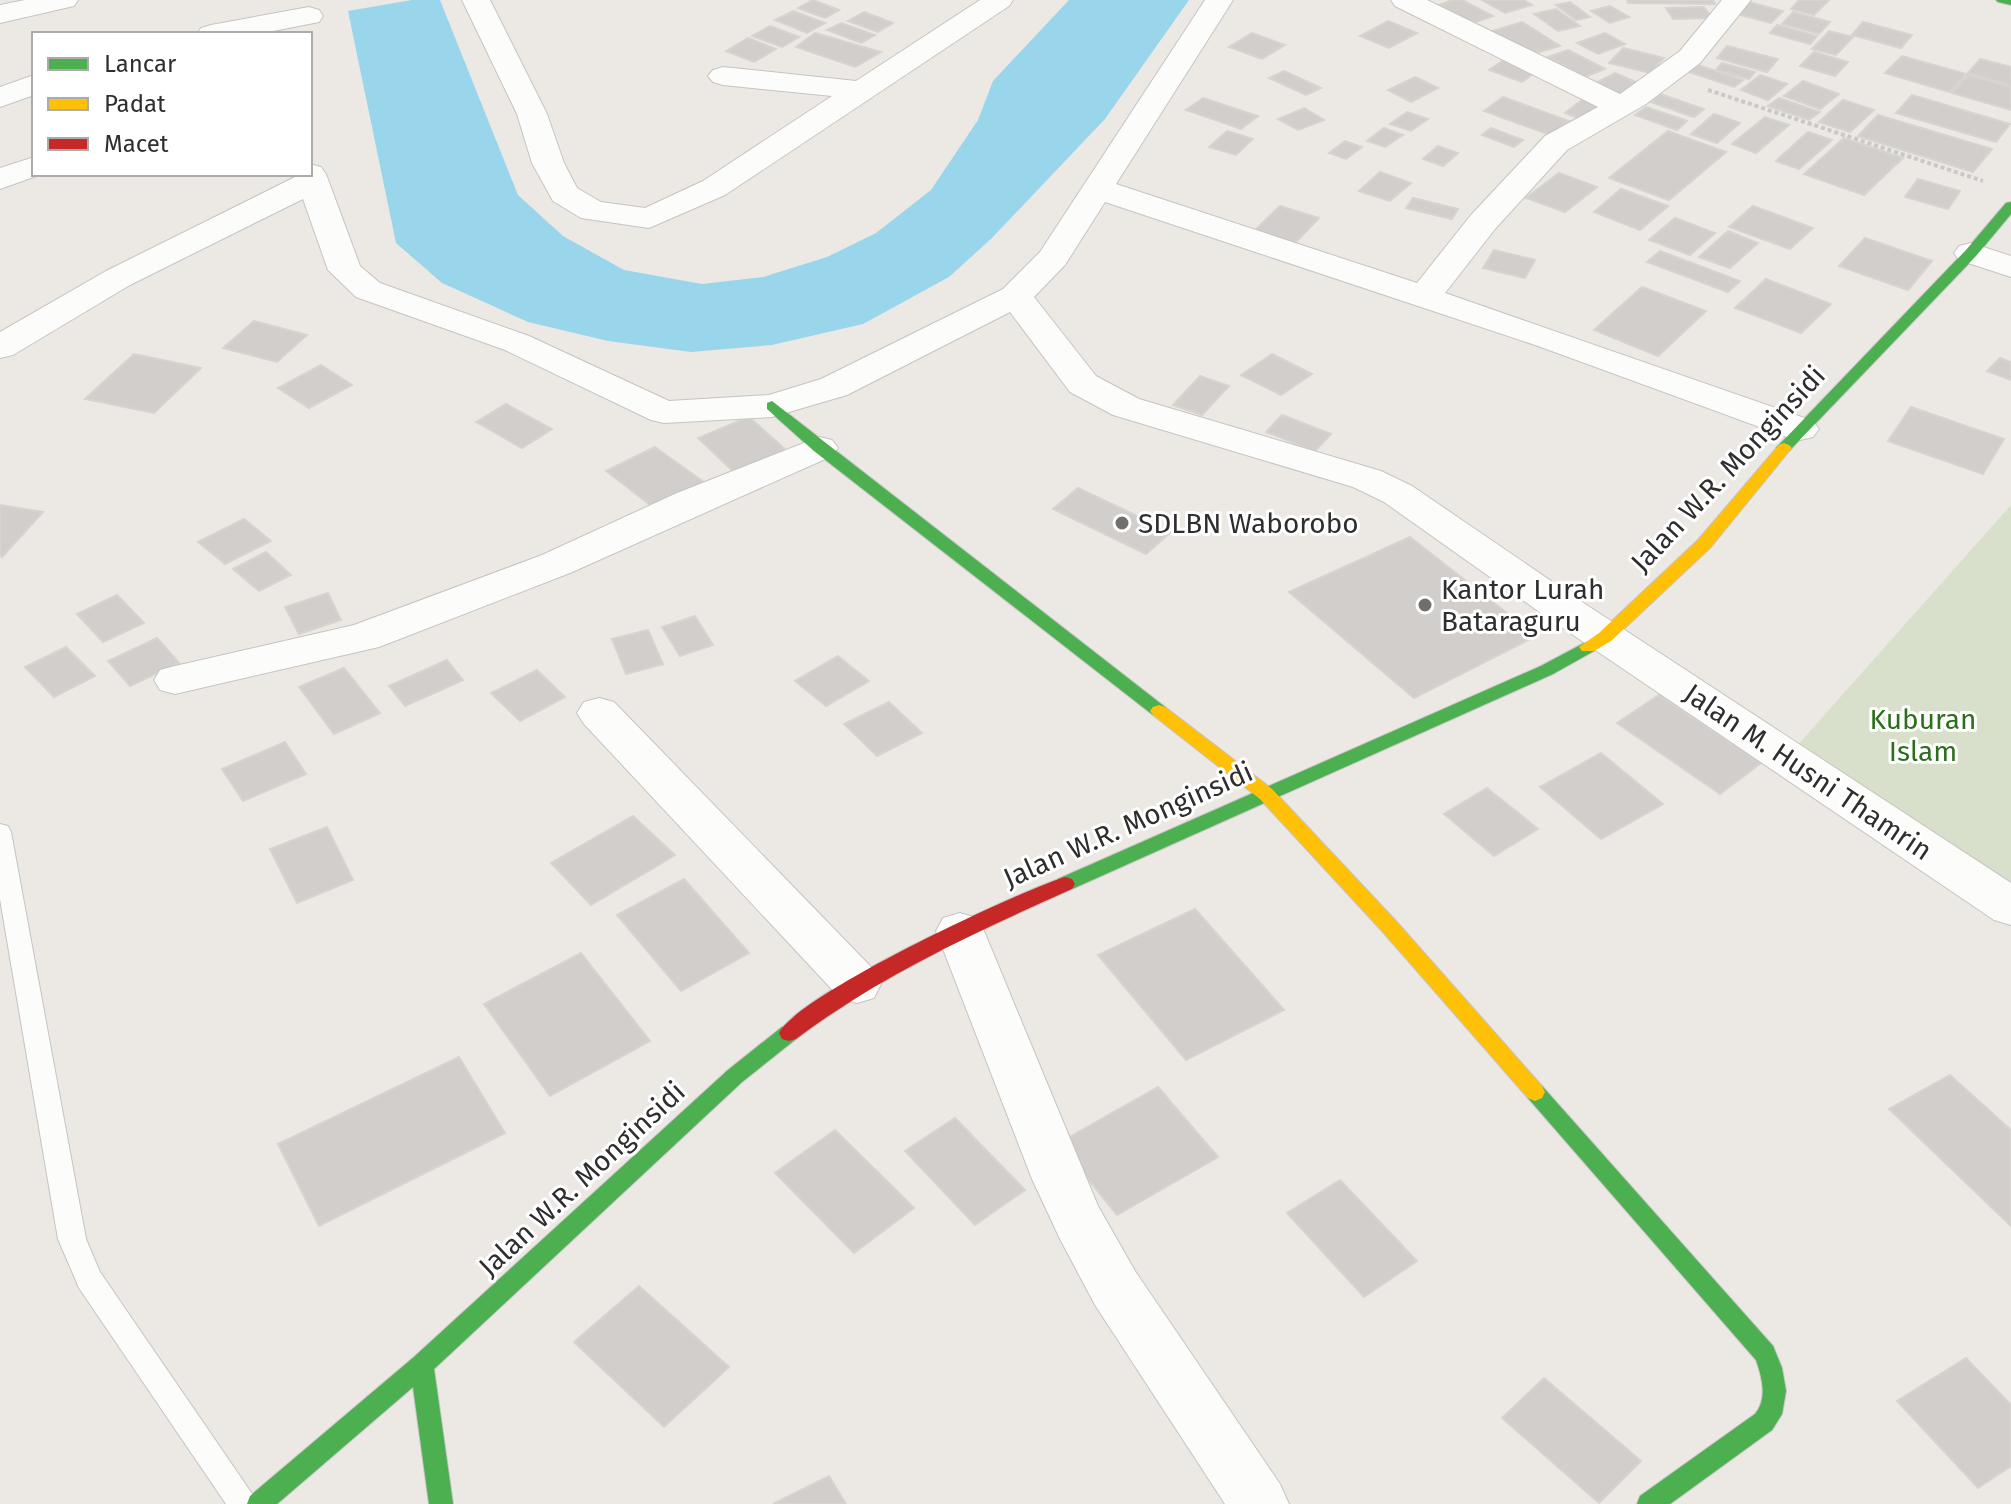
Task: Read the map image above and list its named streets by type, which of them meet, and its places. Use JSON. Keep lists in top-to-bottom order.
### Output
{
  "streets": {
    "main road": ["Jalan W.R. Monginsidi"],
    "street": ["Jalan M. Husni Thamrin"]
  },
  "crossings": [
    ["Jalan W.R. Monginsidi", "Jalan M. Husni Thamrin"]
  ],
  "parks": ["Kuburan Islam"],
  "places": ["SDLBN Waborobo", "Kantor Lurah Bataraguru"],
  "legend": ["Lancar", "Padat", "Macet"]
}
